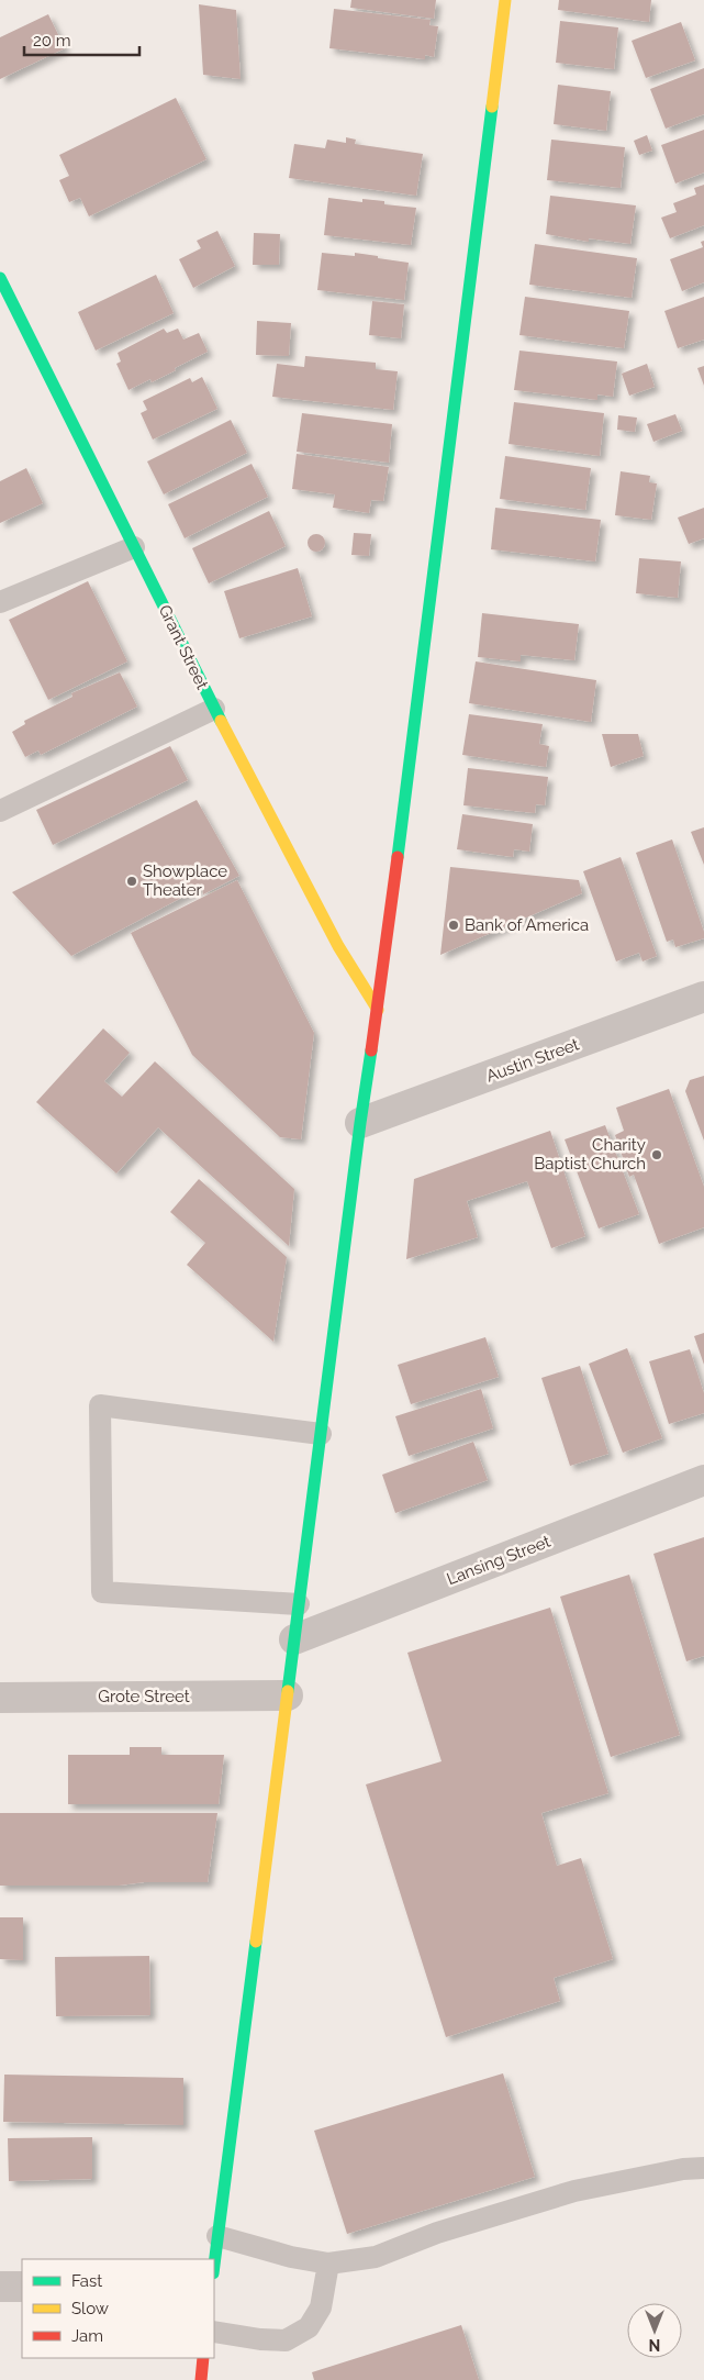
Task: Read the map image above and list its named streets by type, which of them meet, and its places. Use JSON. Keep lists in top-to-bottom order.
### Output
{
  "streets": {
    "main road": ["Grant Street"],
    "street": ["Austin Street", "Lansing Street", "Grote Street"]
  },
  "places": ["Showplace Theater", "Bank of America", "Charity Baptist Church"],
  "legend": ["Fast", "Slow", "Jam"],
  "scale_bar": "20 m",
  "north": "bottom"
}
